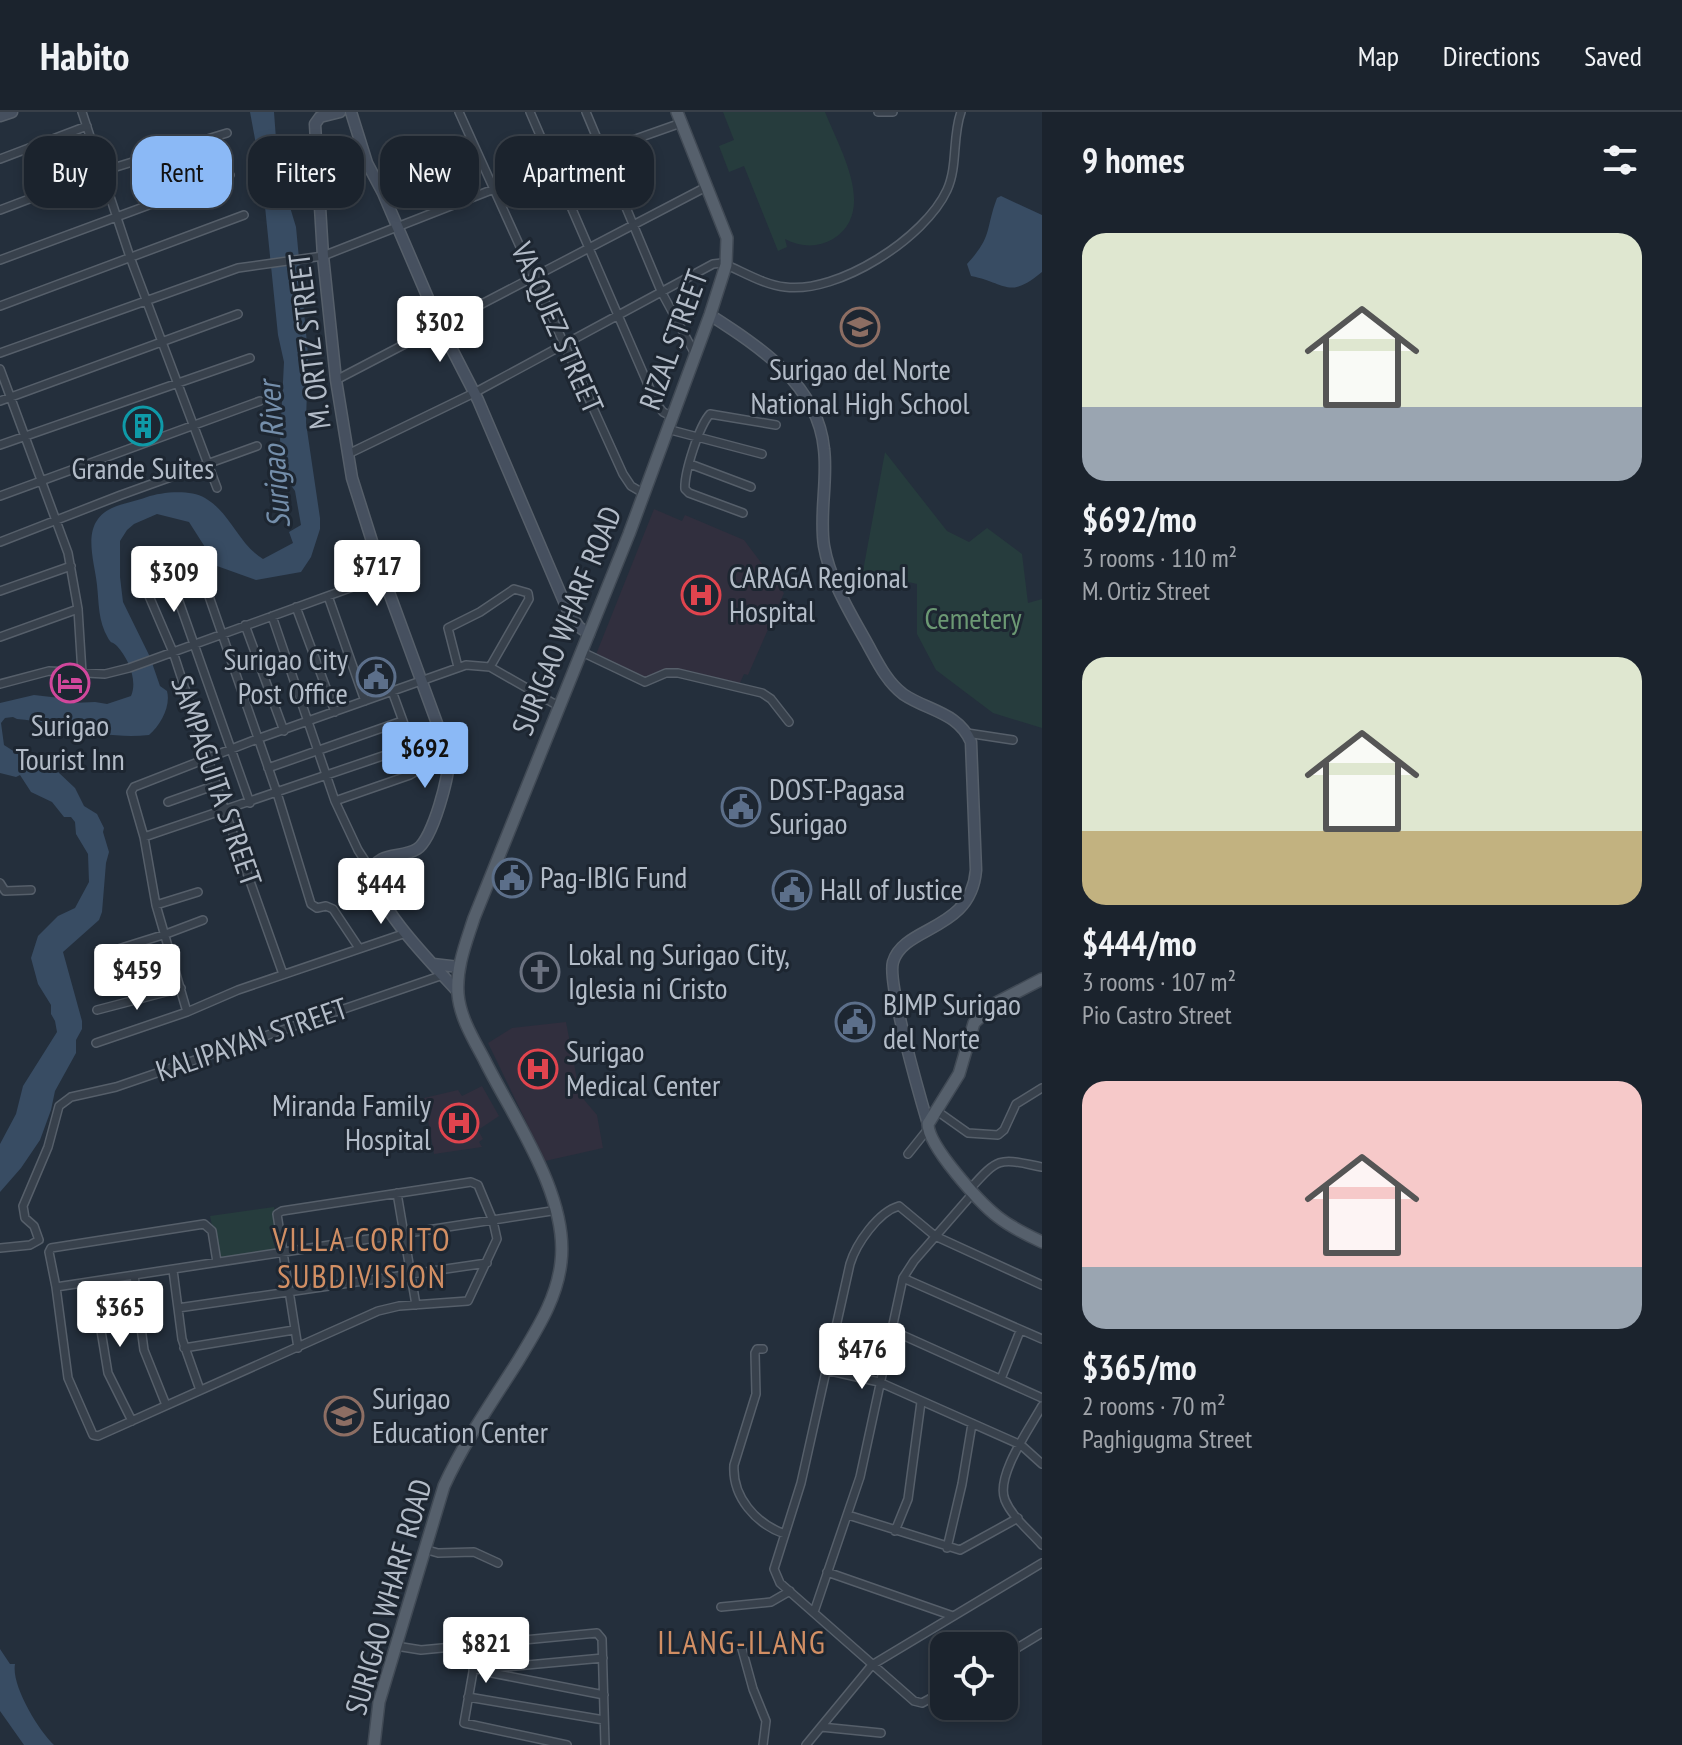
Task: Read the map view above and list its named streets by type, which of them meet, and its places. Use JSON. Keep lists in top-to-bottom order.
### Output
{
  "streets": {
    "main road": ["RIZAL STREET", "SURIGAO WHARF ROAD"],
    "street": [
      "VASQUEZ STREET",
      "M. ORTIZ STREET",
      "SAMPAGUITA STREET",
      "KALIPAYAN STREET"
    ]
  },
  "crossings": [
    ["VASQUEZ STREET", "RIZAL STREET"],
    ["VASQUEZ STREET", "SURIGAO WHARF ROAD"],
    ["RIZAL STREET", "SURIGAO WHARF ROAD"]
  ],
  "districts": ["VILLA CORITO SUBDIVISION", "ILANG-ILANG"],
  "water": ["Surigao River"],
  "parks": ["Cemetery"],
  "places": {
    "school or university": ["Surigao del Norte National High School", "Surigao Education Center"],
    "building": ["Grande Suites"],
    "hospital": ["CARAGA Regional Hospital", "Surigao Medical Center", "Miranda Family Hospital"],
    "public building": [
      "Surigao City Post Office",
      "DOST-Pagasa Surigao",
      "Pag-IBIG Fund",
      "Hall of Justice",
      "BJMP Surigao del Norte"
    ],
    "hotel": ["Surigao Tourist Inn"],
    "church": ["Lokal ng Surigao City, Iglesia ni Cristo"]
  },
  "page": {
    "header": "Habito",
    "nav": ["Map", "Directions", "Saved"],
    "heading": "9 homes",
    "chip": [
      "Buy",
      "Rent",
      "Filters",
      "New",
      "Apartment"
    ],
    "list": [
      {
        "name": "$692/mo",
        "note": "3 rooms · 110 m² · M. Ortiz Street"
      },
      {
        "name": "$444/mo",
        "note": "3 rooms · 107 m² · Pio Castro Street"
      },
      {
        "name": "$365/mo",
        "note": "2 rooms · 70 m² · Paghigugma Street"
      }
    ],
    "price": [
      "$302",
      "$717",
      "$309",
      "$692",
      "$444",
      "$459",
      "$365",
      "$476",
      "$821"
    ]
  }
}
